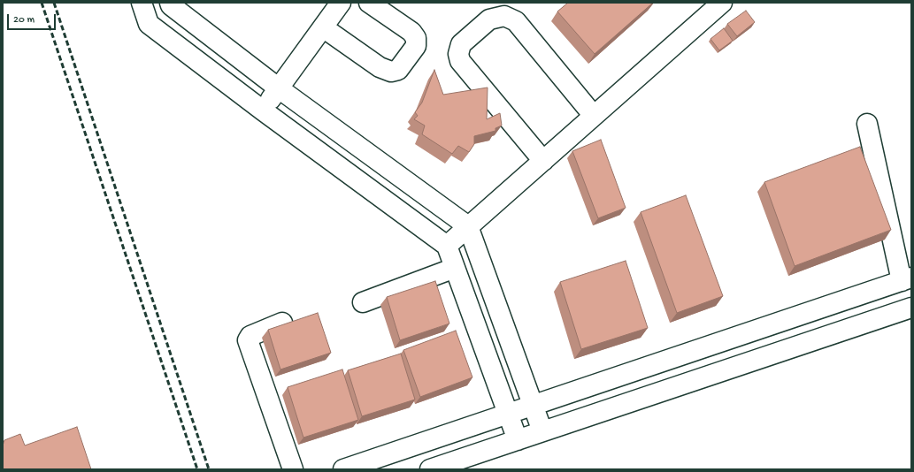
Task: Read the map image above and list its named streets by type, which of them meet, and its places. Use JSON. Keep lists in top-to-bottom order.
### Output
{
  "scale_bar": "20 m"
}
